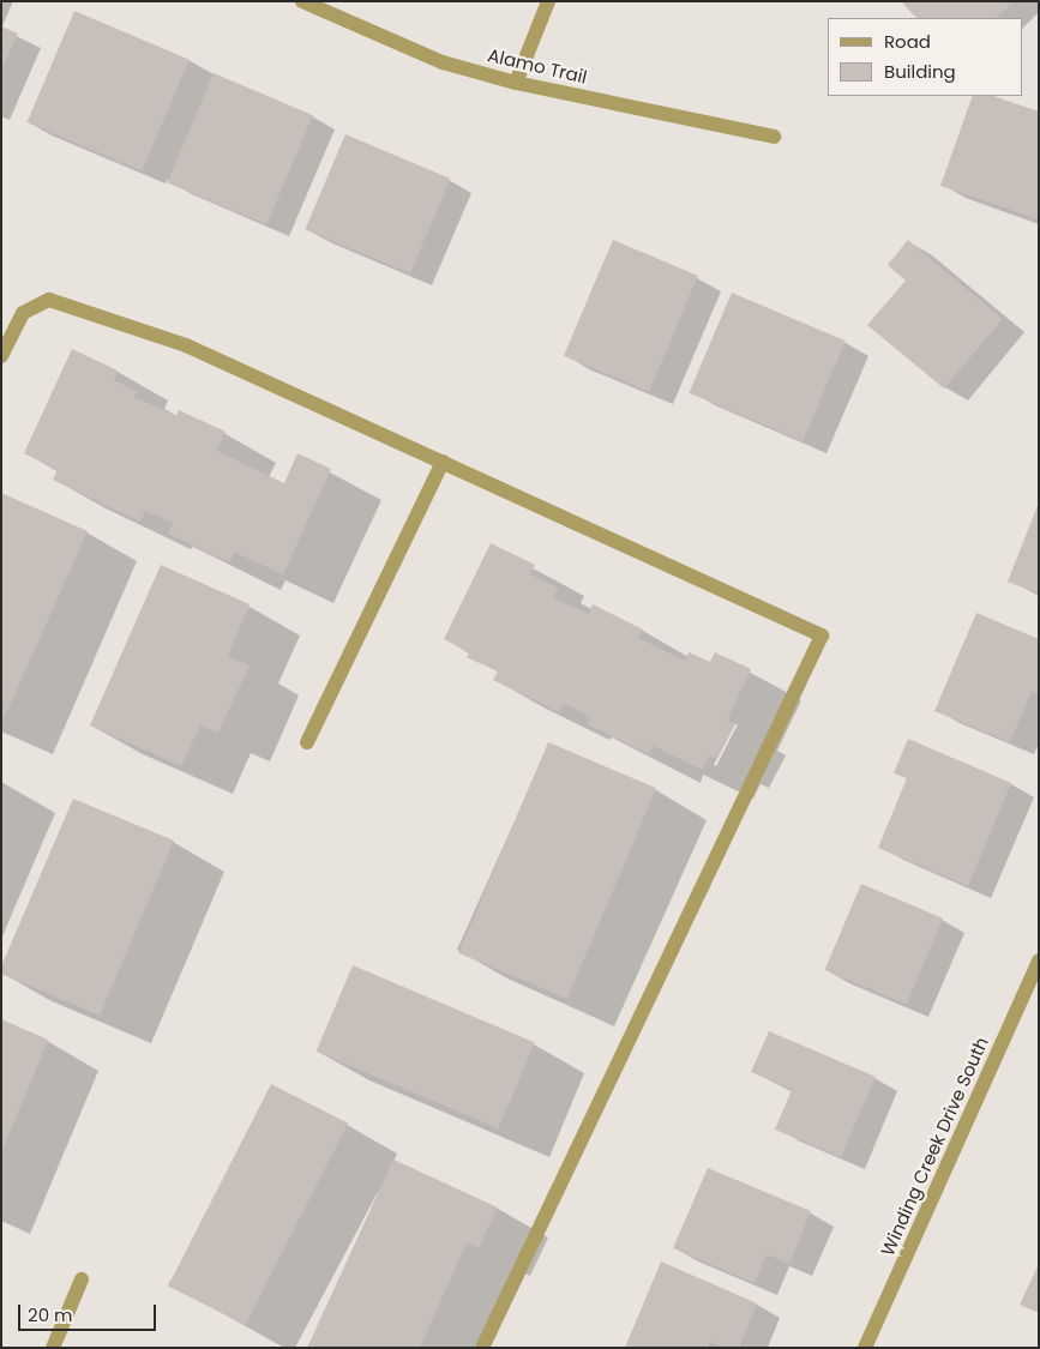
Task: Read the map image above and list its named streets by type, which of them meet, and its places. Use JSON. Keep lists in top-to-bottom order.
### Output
{
  "streets": {
    "street": ["Alamo Trail", "Winding Creek Drive South"]
  },
  "legend": ["Road", "Building"],
  "scale_bar": "20 m"
}
